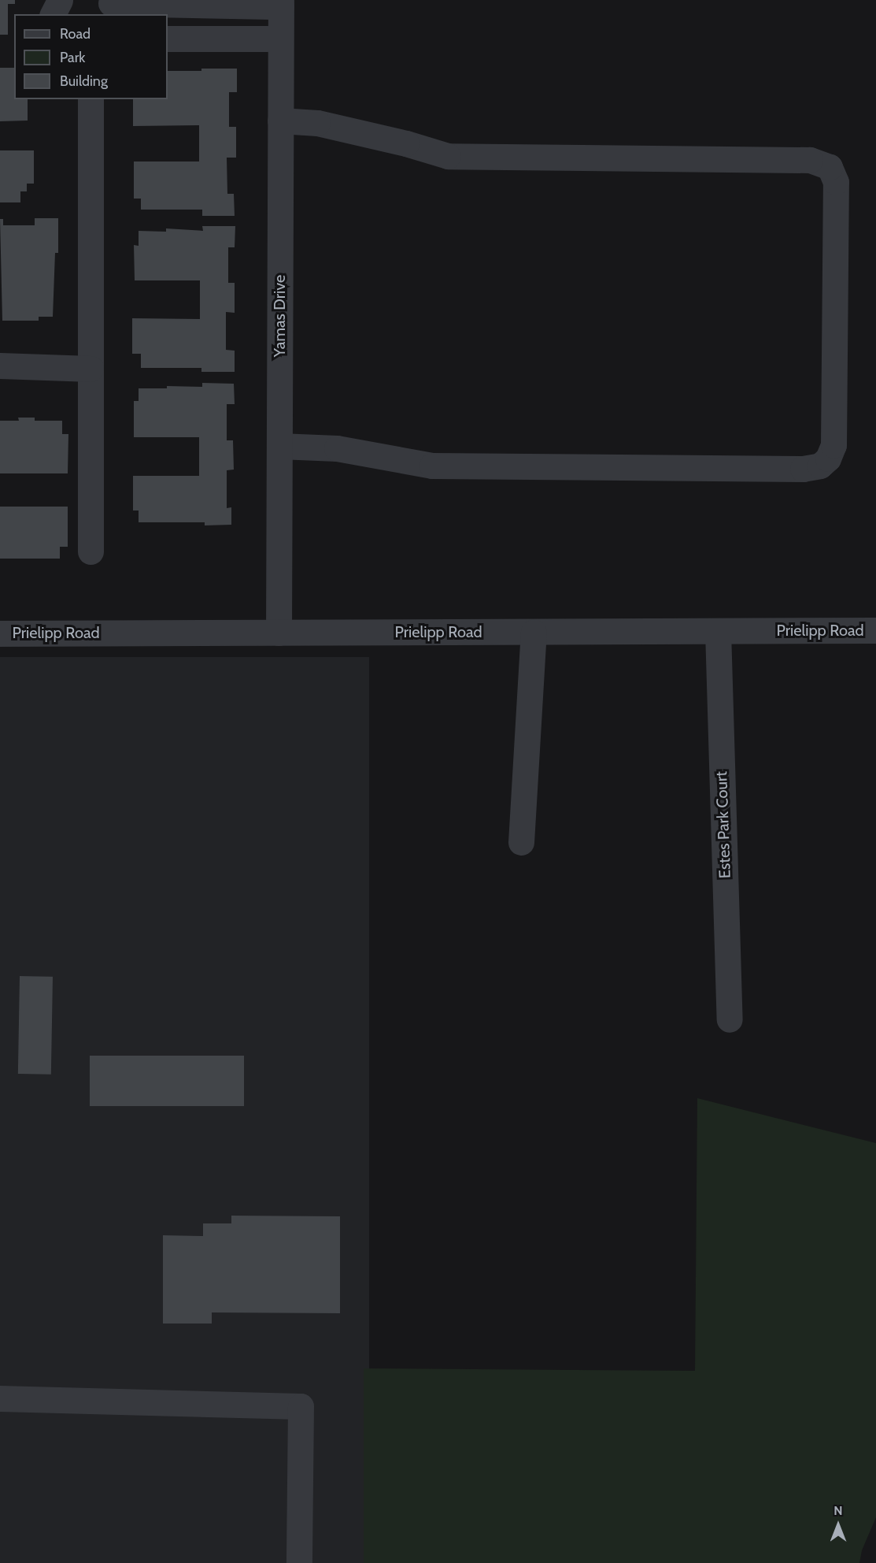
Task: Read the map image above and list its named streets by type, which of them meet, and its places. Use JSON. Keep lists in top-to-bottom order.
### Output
{
  "streets": {
    "street": ["Yamas Drive", "Prielipp Road", "Estes Park Court"]
  },
  "crossings": [
    ["Yamas Drive", "Prielipp Road"],
    ["Prielipp Road", "Estes Park Court"]
  ],
  "legend": ["Road", "Park", "Building"],
  "north": "top"
}
